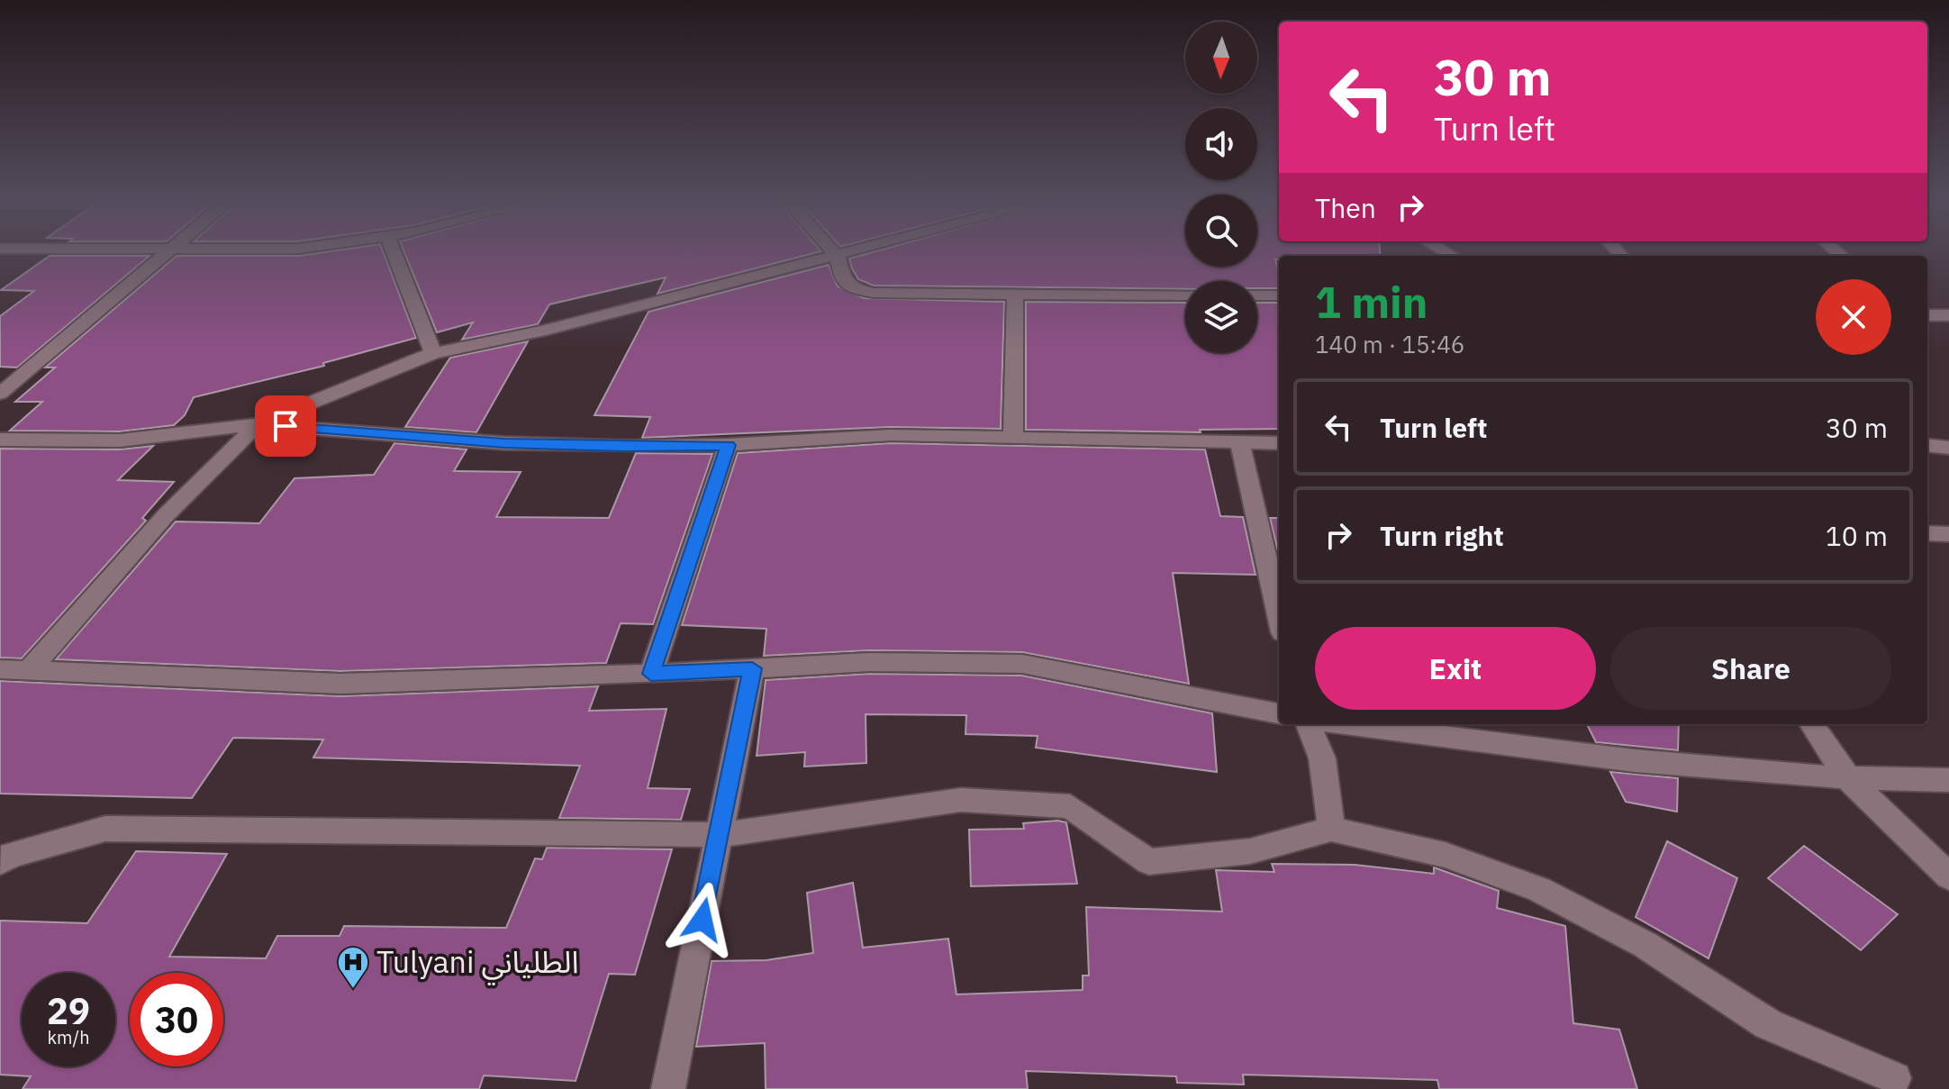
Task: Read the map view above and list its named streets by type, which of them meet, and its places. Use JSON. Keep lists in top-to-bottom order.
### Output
{
  "places": {
    "hospital": ["Tulyani الطلياني"]
  },
  "north": "bottom",
  "page": {
    "turn": ["30 m", "Turn left"],
    "then": "Then",
    "heading": ["1 min", "140 m · 15:46"],
    "list": [
      {
        "name": "Turn left",
        "value": "30 m"
      },
      {
        "name": "Turn right",
        "value": "10 m"
      }
    ],
    "buttons": ["Exit", "Share"],
    "speed": "29 km/h",
    "limit": "30"
  }
}
